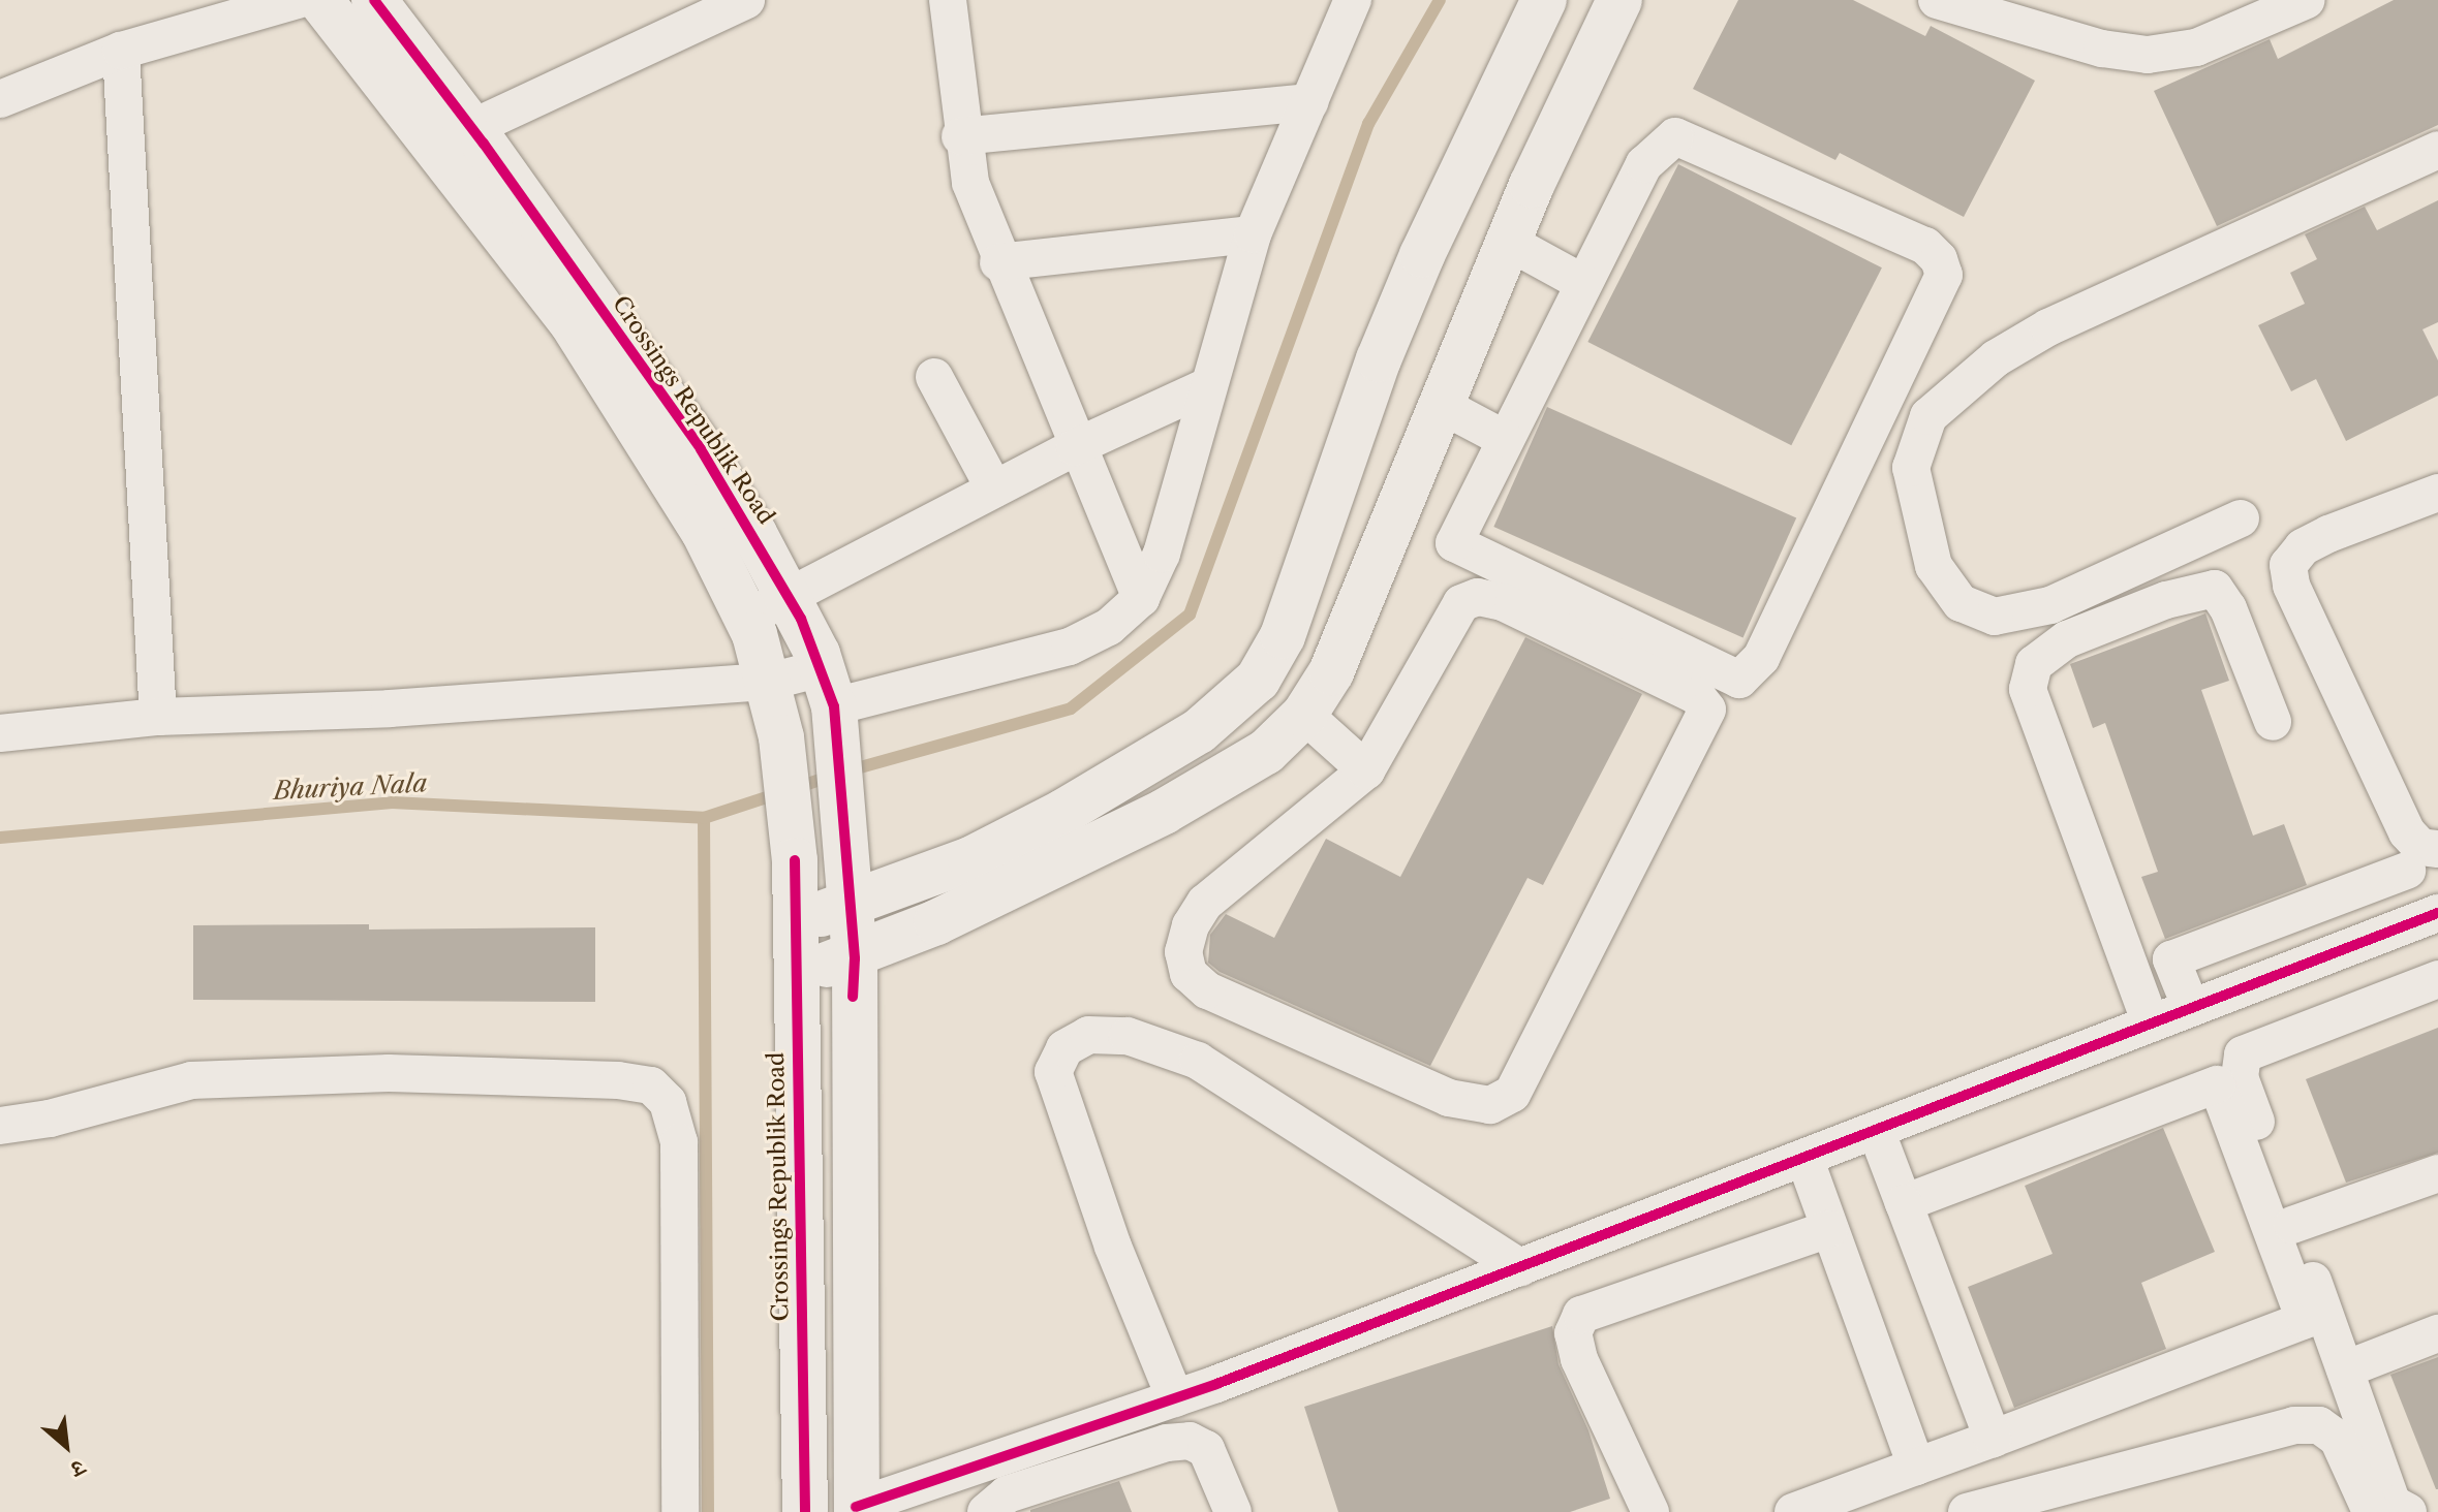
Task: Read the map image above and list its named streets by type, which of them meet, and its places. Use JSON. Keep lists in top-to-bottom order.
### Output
{
  "streets": {
    "street": ["Crossings Republik Road"]
  },
  "water": ["Bhuriya Nala"],
  "north": "bottom right"
}
